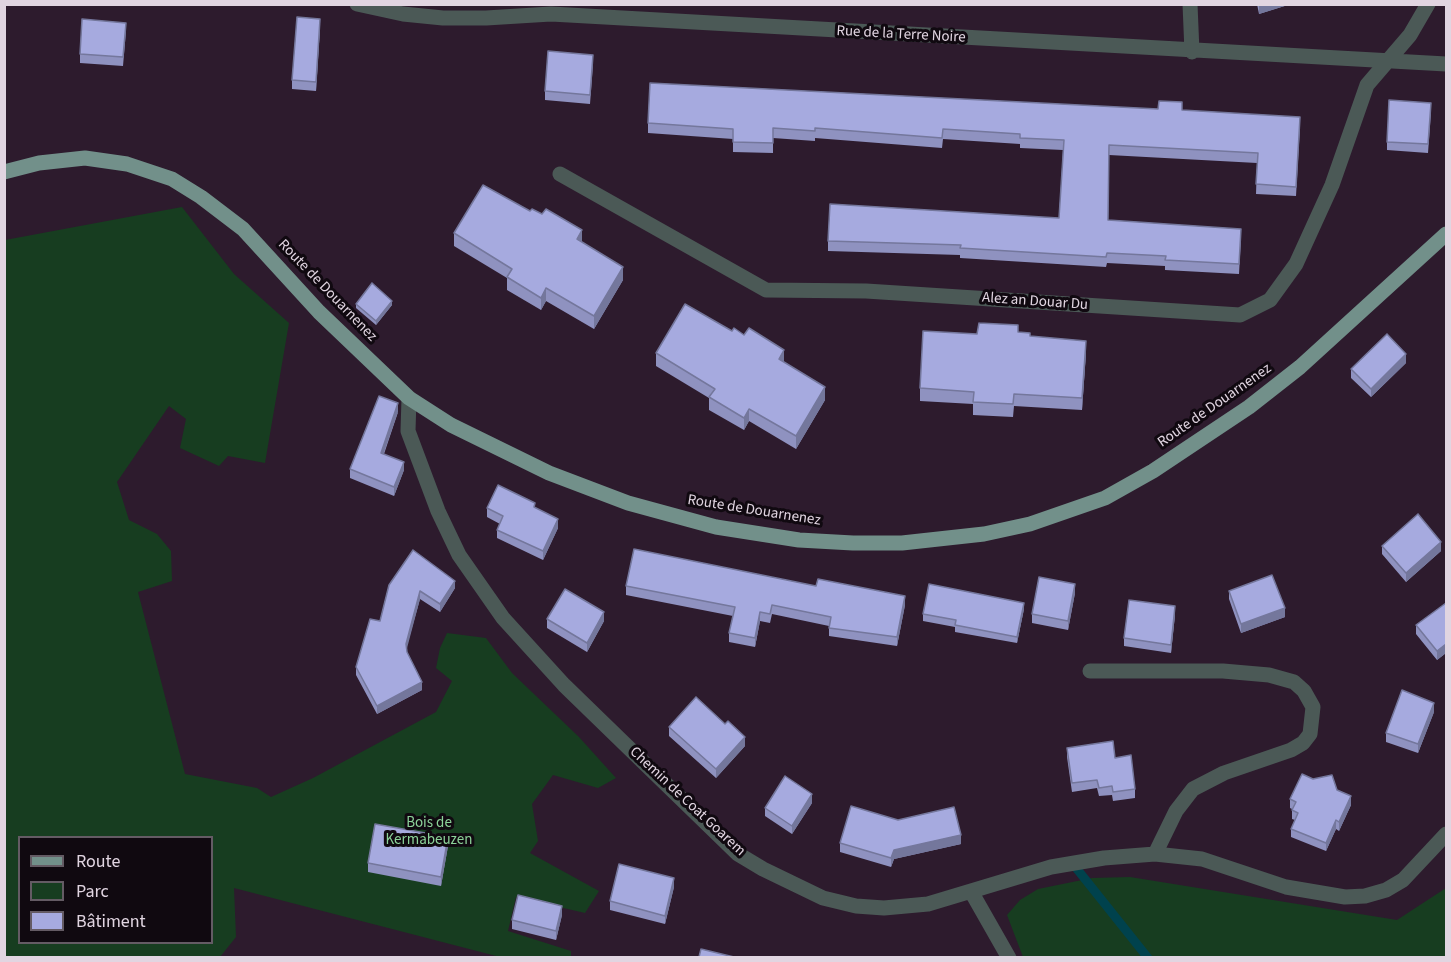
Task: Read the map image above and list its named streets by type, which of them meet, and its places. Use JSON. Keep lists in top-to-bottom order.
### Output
{
  "streets": {
    "main road": ["Route de Douarnenez"],
    "street": ["Rue de la Terre Noire", "Alez an Douar Du", "Chemin de Coat Goarem"]
  },
  "crossings": [
    ["Rue de la Terre Noire", "Alez an Douar Du"],
    ["Route de Douarnenez", "Chemin de Coat Goarem"]
  ],
  "parks": ["Bois de Kermabeuzen"],
  "legend": ["Route", "Parc", "Bâtiment"]
}
